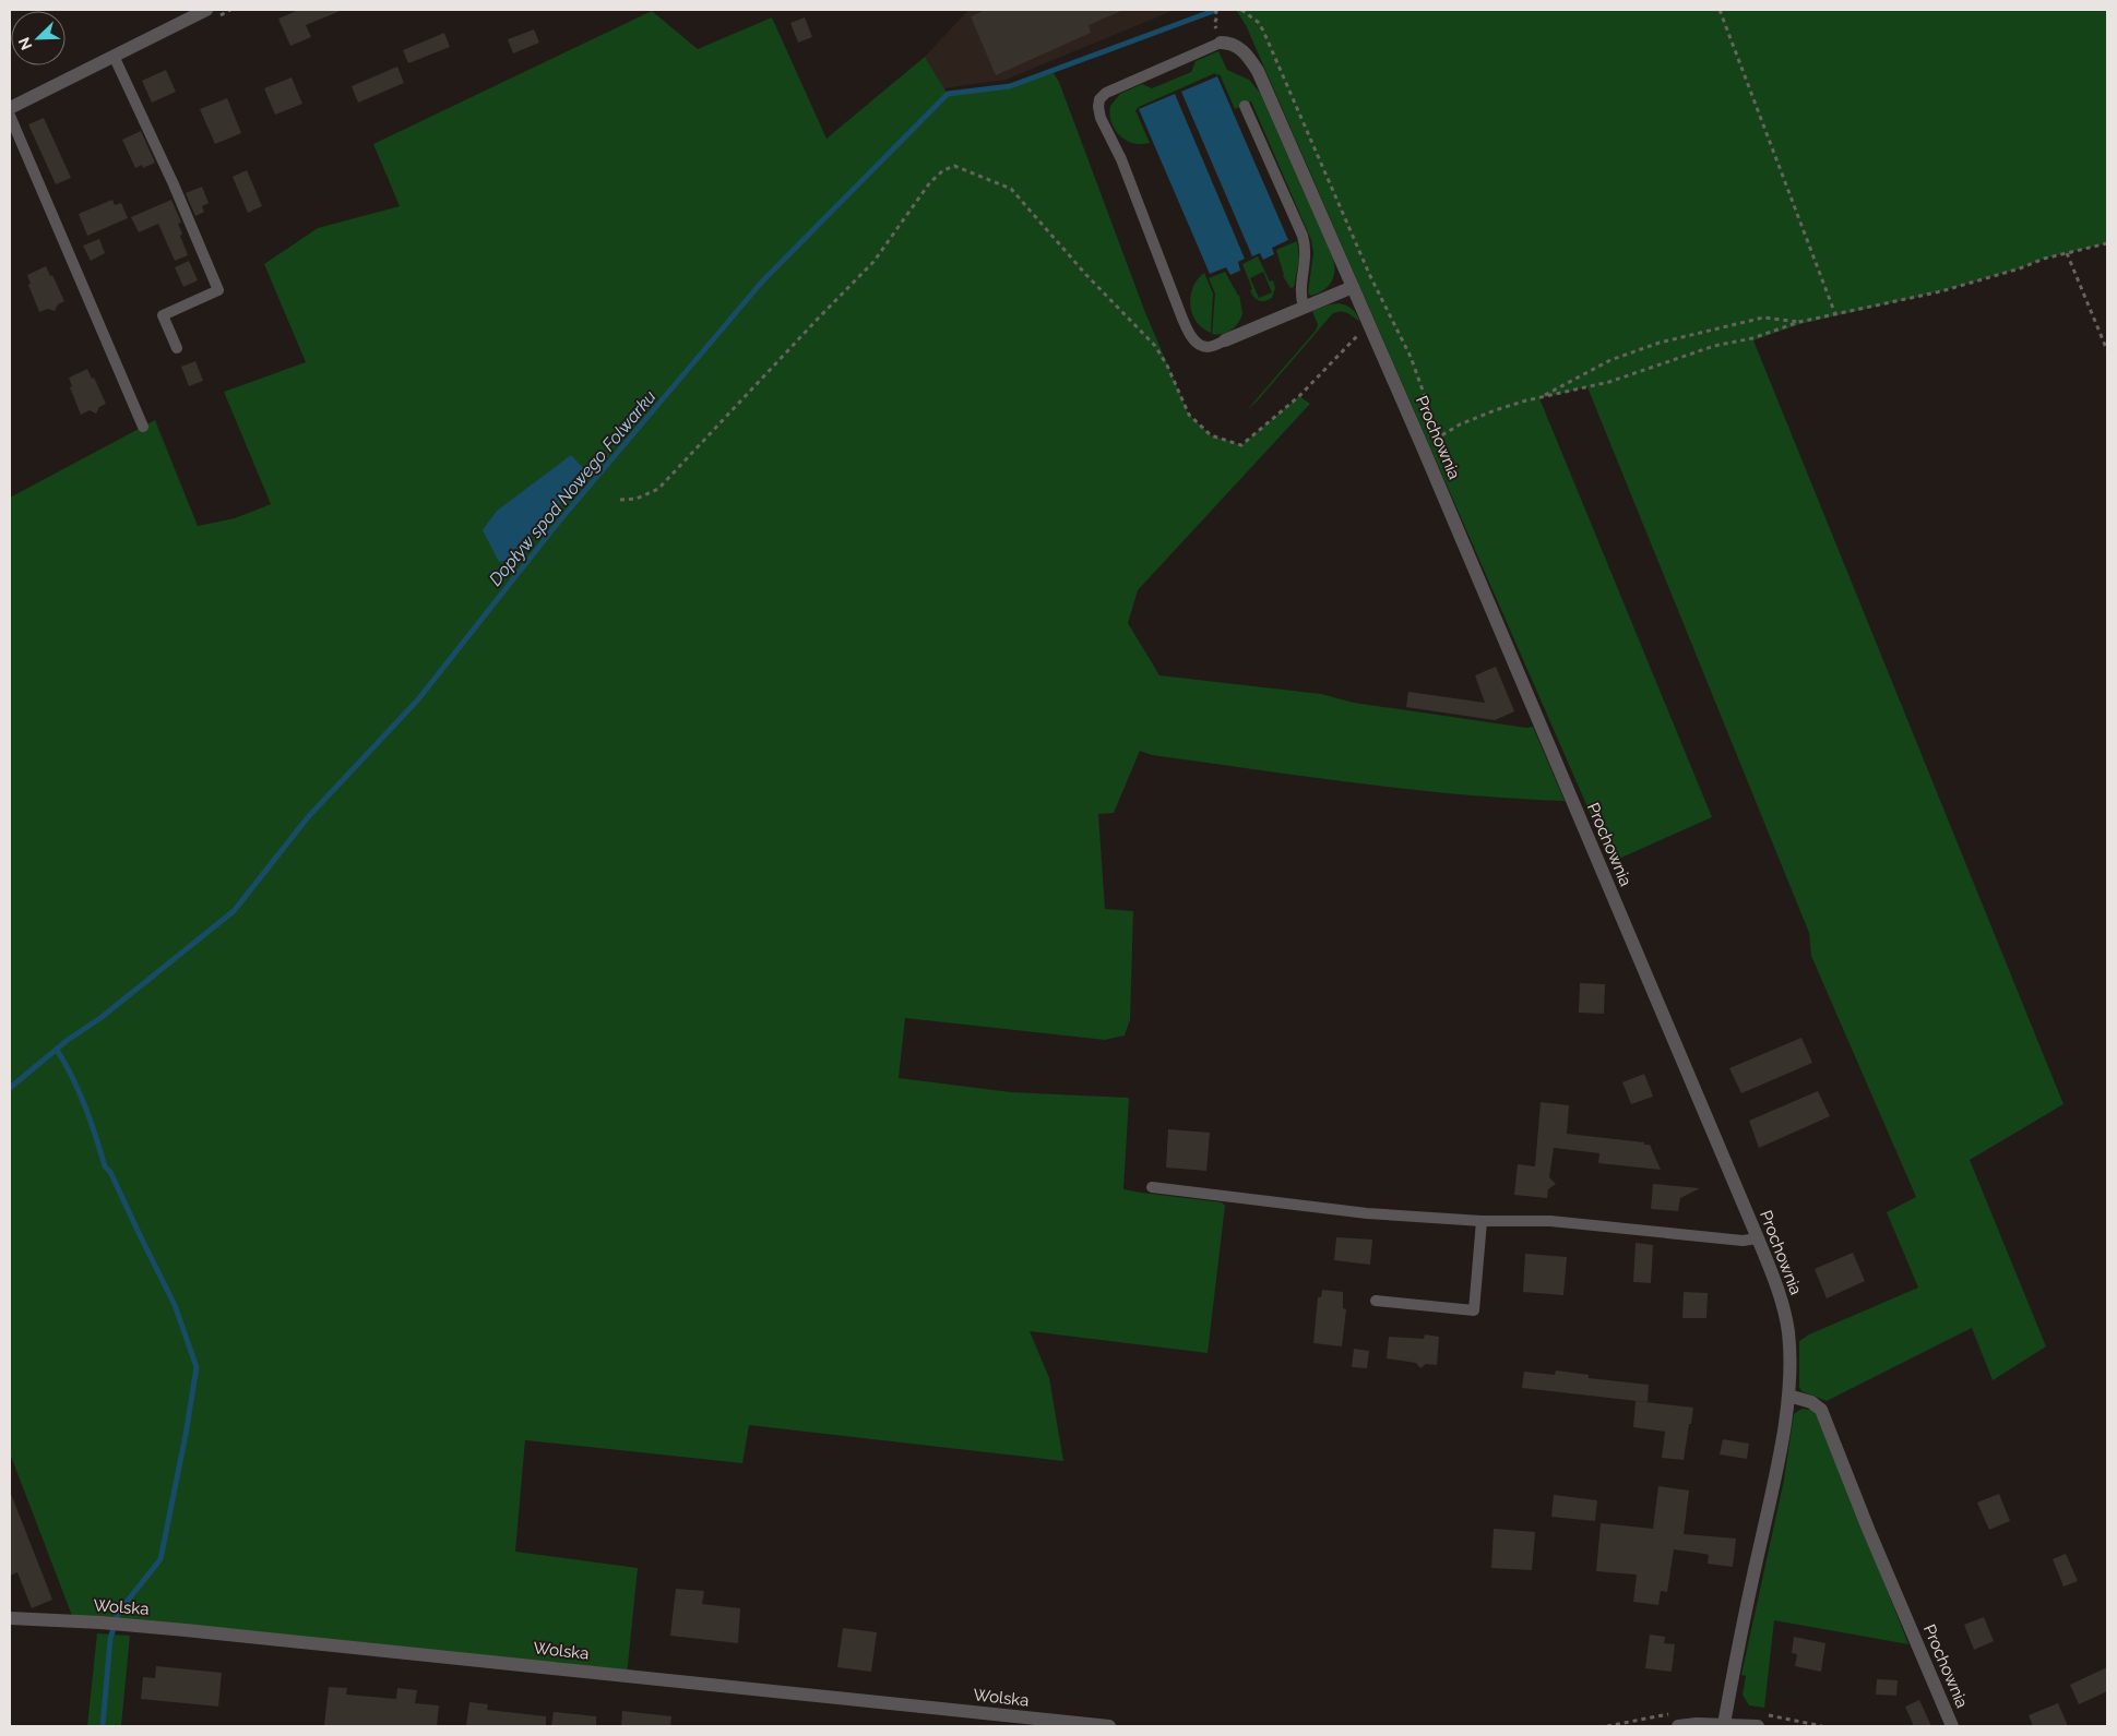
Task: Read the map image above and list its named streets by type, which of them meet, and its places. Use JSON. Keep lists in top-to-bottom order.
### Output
{
  "streets": {
    "street": ["Prochownia", "Wolska"]
  },
  "water": ["Dopływ spod Nowego Folwarku"],
  "north": "bottom left"
}
